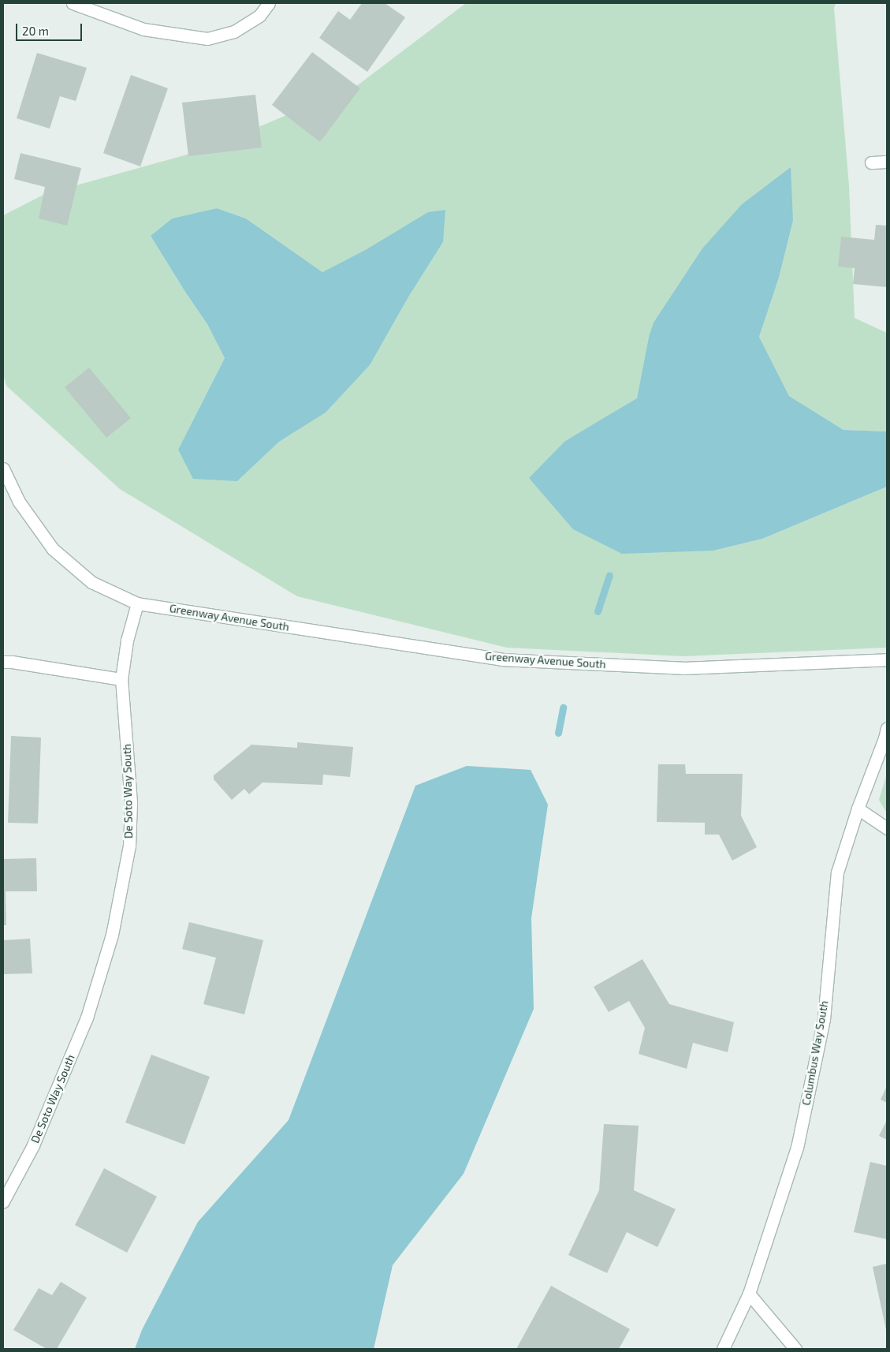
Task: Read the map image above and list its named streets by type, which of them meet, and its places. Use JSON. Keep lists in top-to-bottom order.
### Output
{
  "streets": {
    "street": ["Greenway Avenue South", "De Soto Way South", "Columbus Way South"]
  },
  "crossings": [
    ["Greenway Avenue South", "De Soto Way South"]
  ],
  "scale_bar": "20 m"
}
